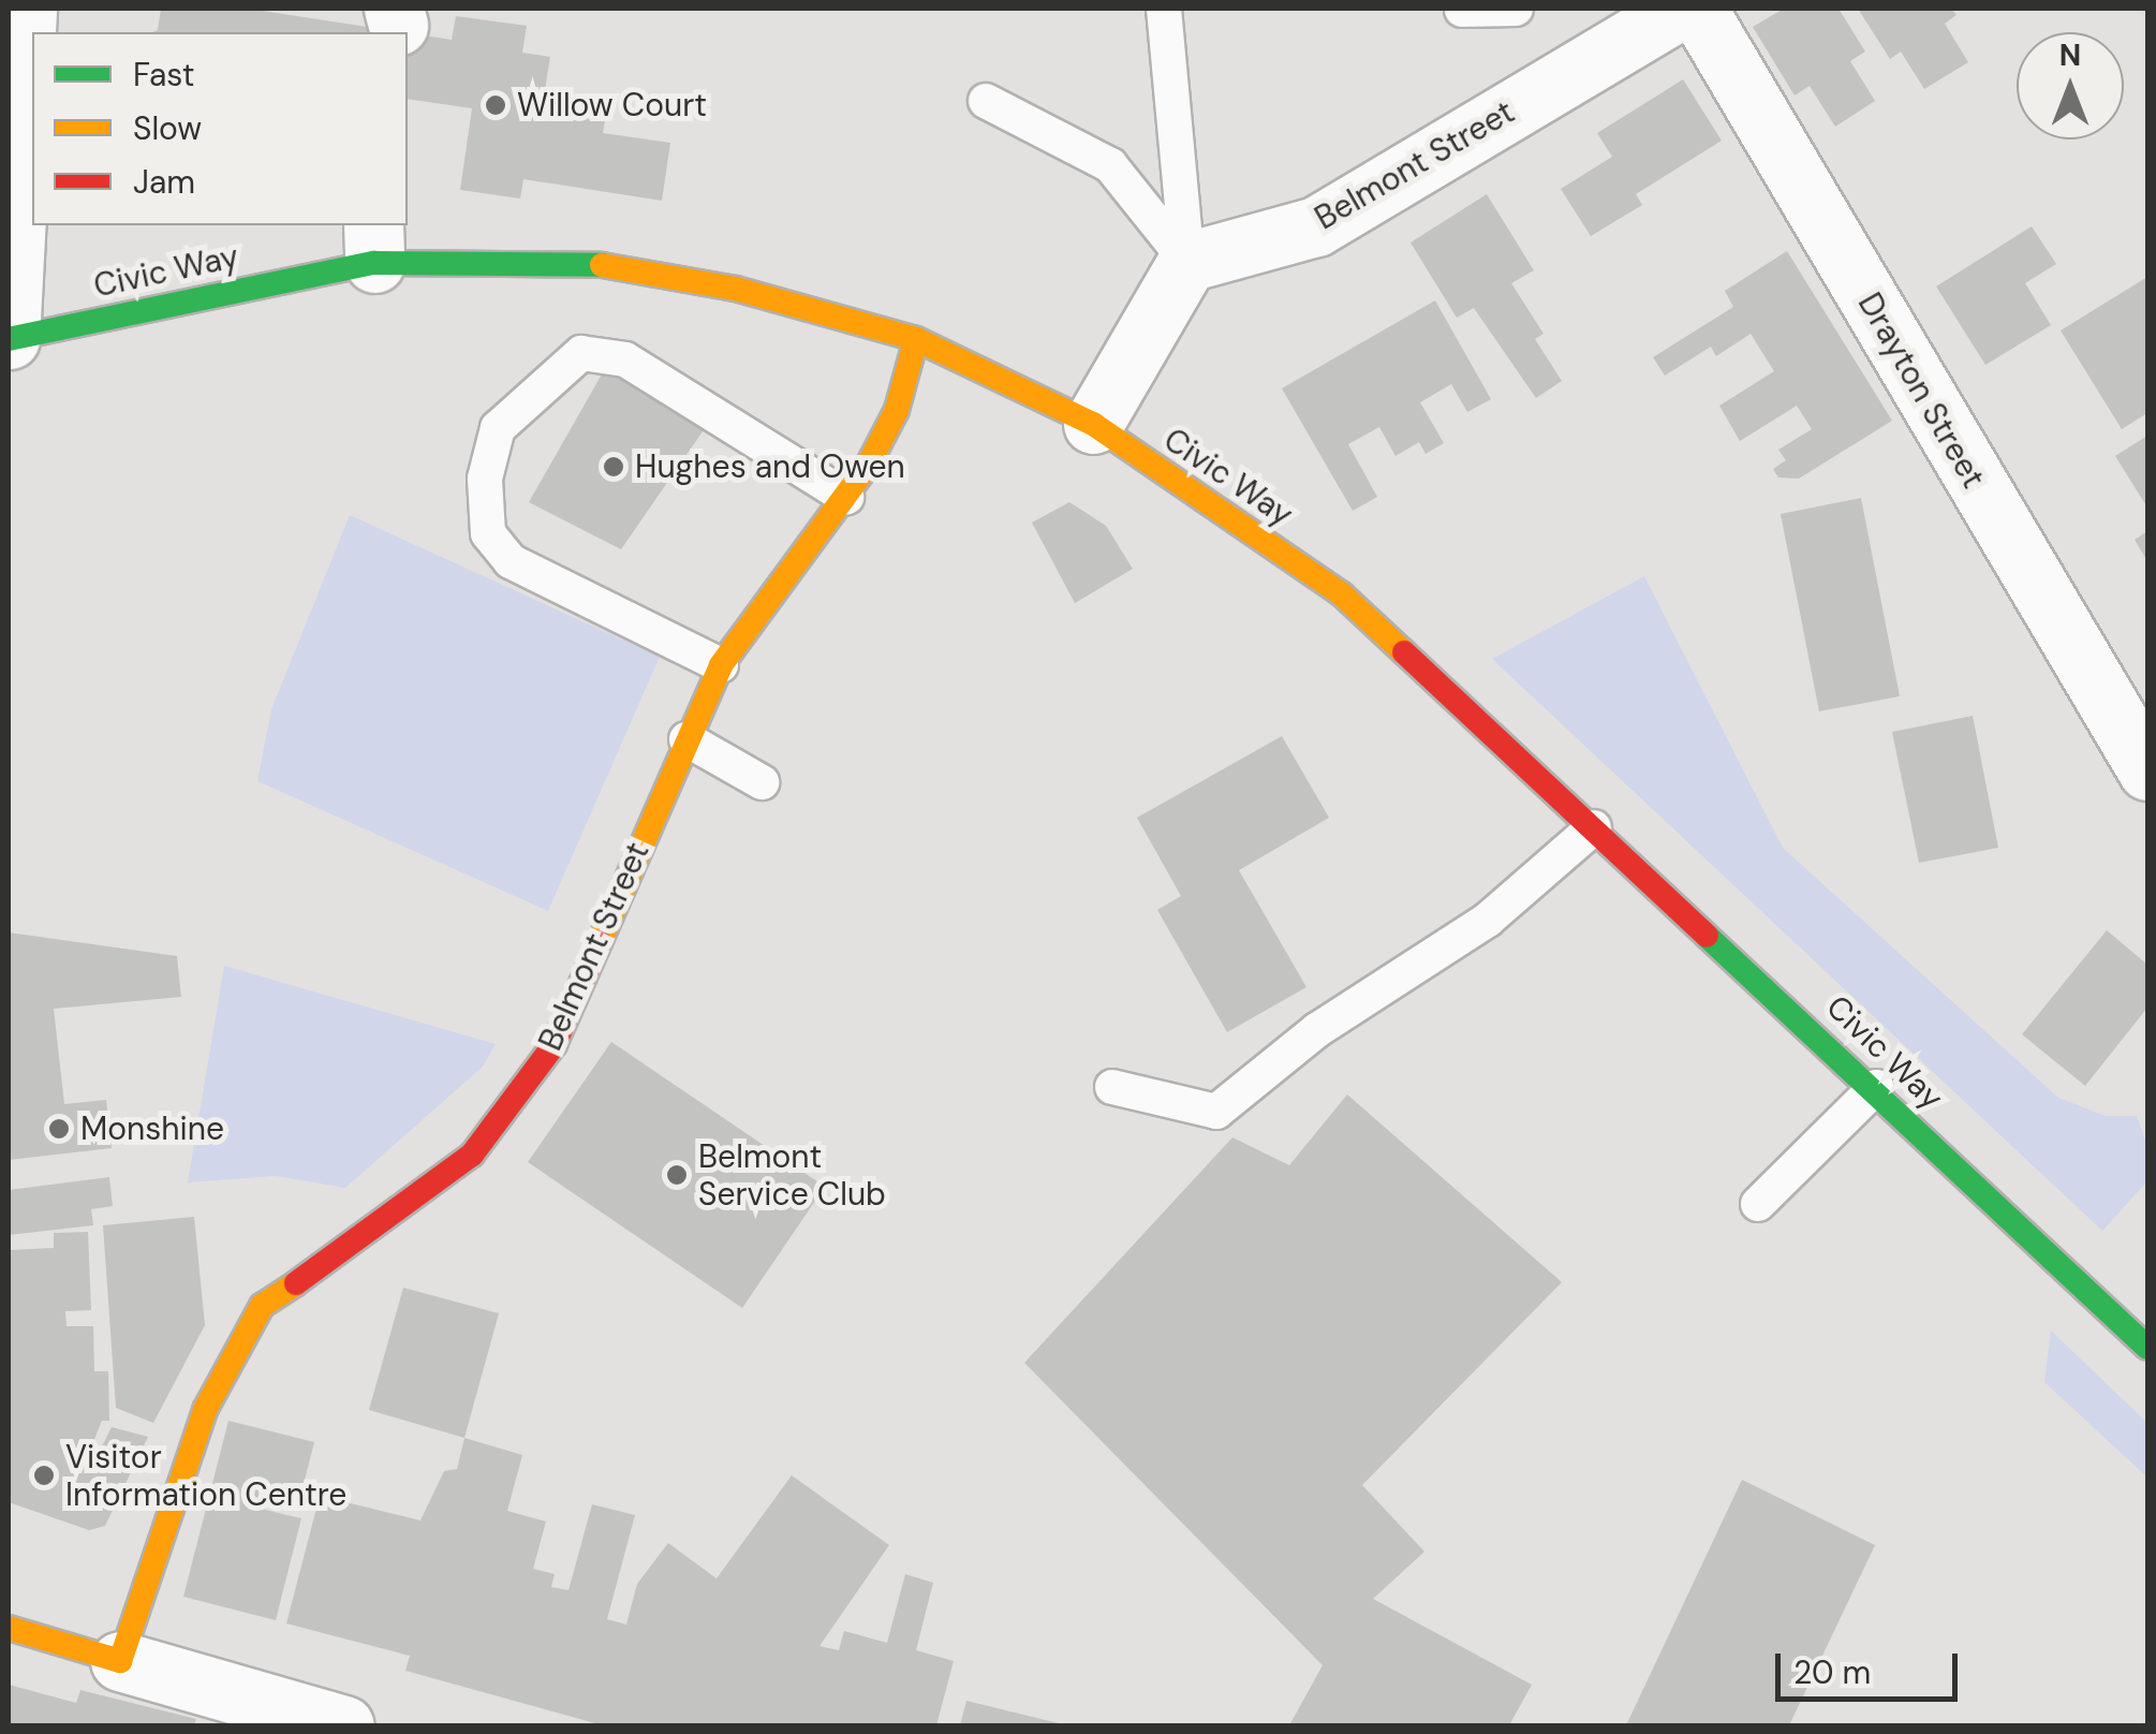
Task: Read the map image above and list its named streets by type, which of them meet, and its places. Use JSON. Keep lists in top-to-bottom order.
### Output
{
  "streets": {
    "main road": ["Belmont Street", "Civic Way"],
    "street": ["Drayton Street"]
  },
  "crossings": [
    ["Belmont Street", "Civic Way"]
  ],
  "places": [
    "Willow Court",
    "Hughes and Owen",
    "Monshine",
    "Belmont Service Club",
    "Visitor Information Centre"
  ],
  "legend": ["Fast", "Slow", "Jam"],
  "scale_bar": "20 m",
  "north": "top"
}
